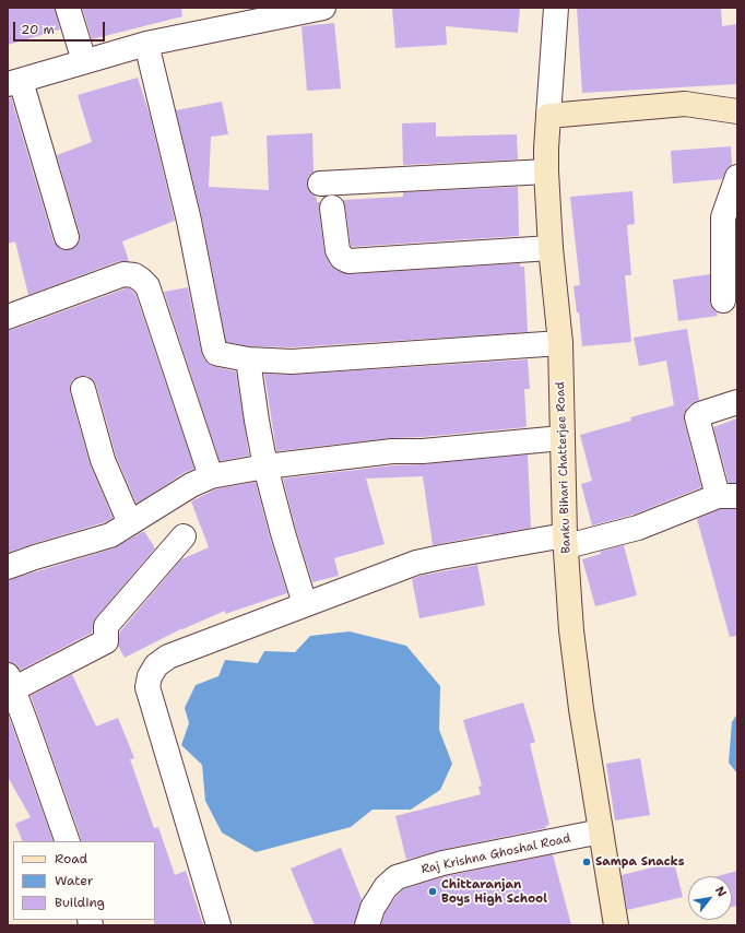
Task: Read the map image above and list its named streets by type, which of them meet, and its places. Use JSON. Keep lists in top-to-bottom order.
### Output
{
  "streets": {
    "main road": ["Banku Bihari Chatterjee Road"],
    "street": ["Raj Krishna Ghoshal Road"]
  },
  "crossings": [
    ["Banku Bihari Chatterjee Road", "Raj Krishna Ghoshal Road"]
  ],
  "places": ["Sampa Snacks", "Chittaranjan Boys High School"],
  "legend": ["Road", "Water", "Building"],
  "scale_bar": "20 m",
  "north": "top right"
}
